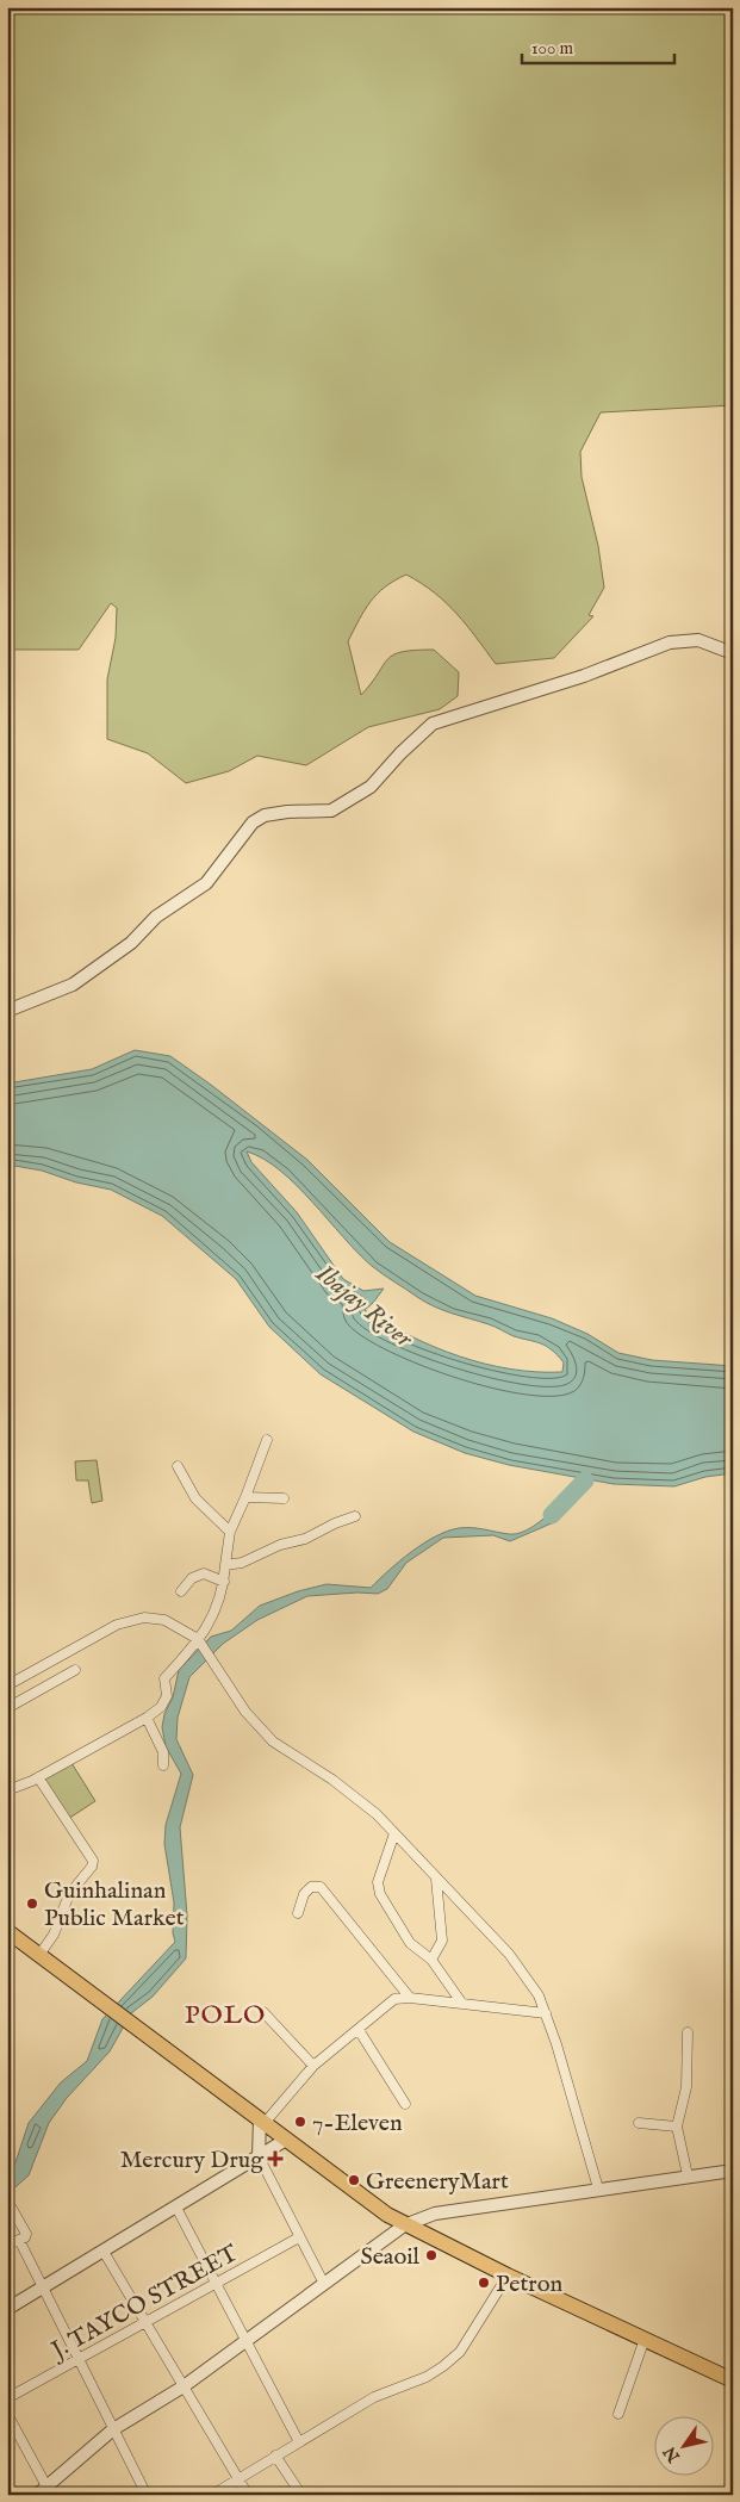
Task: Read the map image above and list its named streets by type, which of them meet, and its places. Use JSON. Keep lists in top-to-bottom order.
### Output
{
  "streets": {
    "street": ["J. TAYCO STREET"]
  },
  "districts": ["POLO"],
  "water": ["Ibajay River"],
  "places": {
    "other": [
      "Guinhalinan Public Market",
      "7-Eleven",
      "GreeneryMart",
      "Seaoil",
      "Petron"
    ],
    "health": ["Mercury Drug"]
  },
  "scale_bar": "100 m",
  "north": "bottom left"
}
